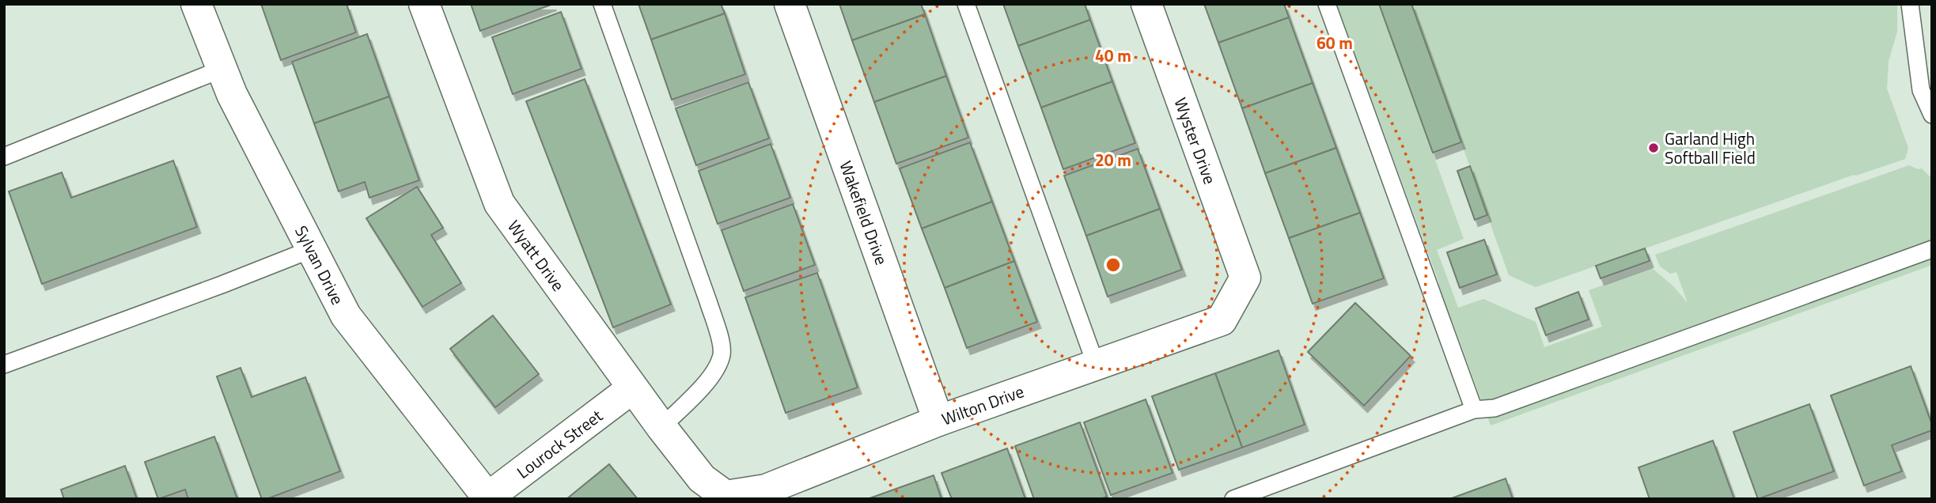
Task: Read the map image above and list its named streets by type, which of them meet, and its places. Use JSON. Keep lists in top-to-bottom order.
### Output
{
  "streets": {
    "street": [
      "Wyster Drive",
      "Wakefield Drive",
      "Wyatt Drive",
      "Sylvan Drive",
      "Wilton Drive",
      "Lourock Street"
    ]
  },
  "crossings": [
    ["Wyster Drive", "Wilton Drive"],
    ["Wakefield Drive", "Wilton Drive"],
    ["Wyatt Drive", "Wilton Drive"],
    ["Wyatt Drive", "Lourock Street"],
    ["Sylvan Drive", "Lourock Street"]
  ],
  "places": ["Garland High Softball Field"],
  "rings": ["60 m", "40 m", "20 m"]
}
